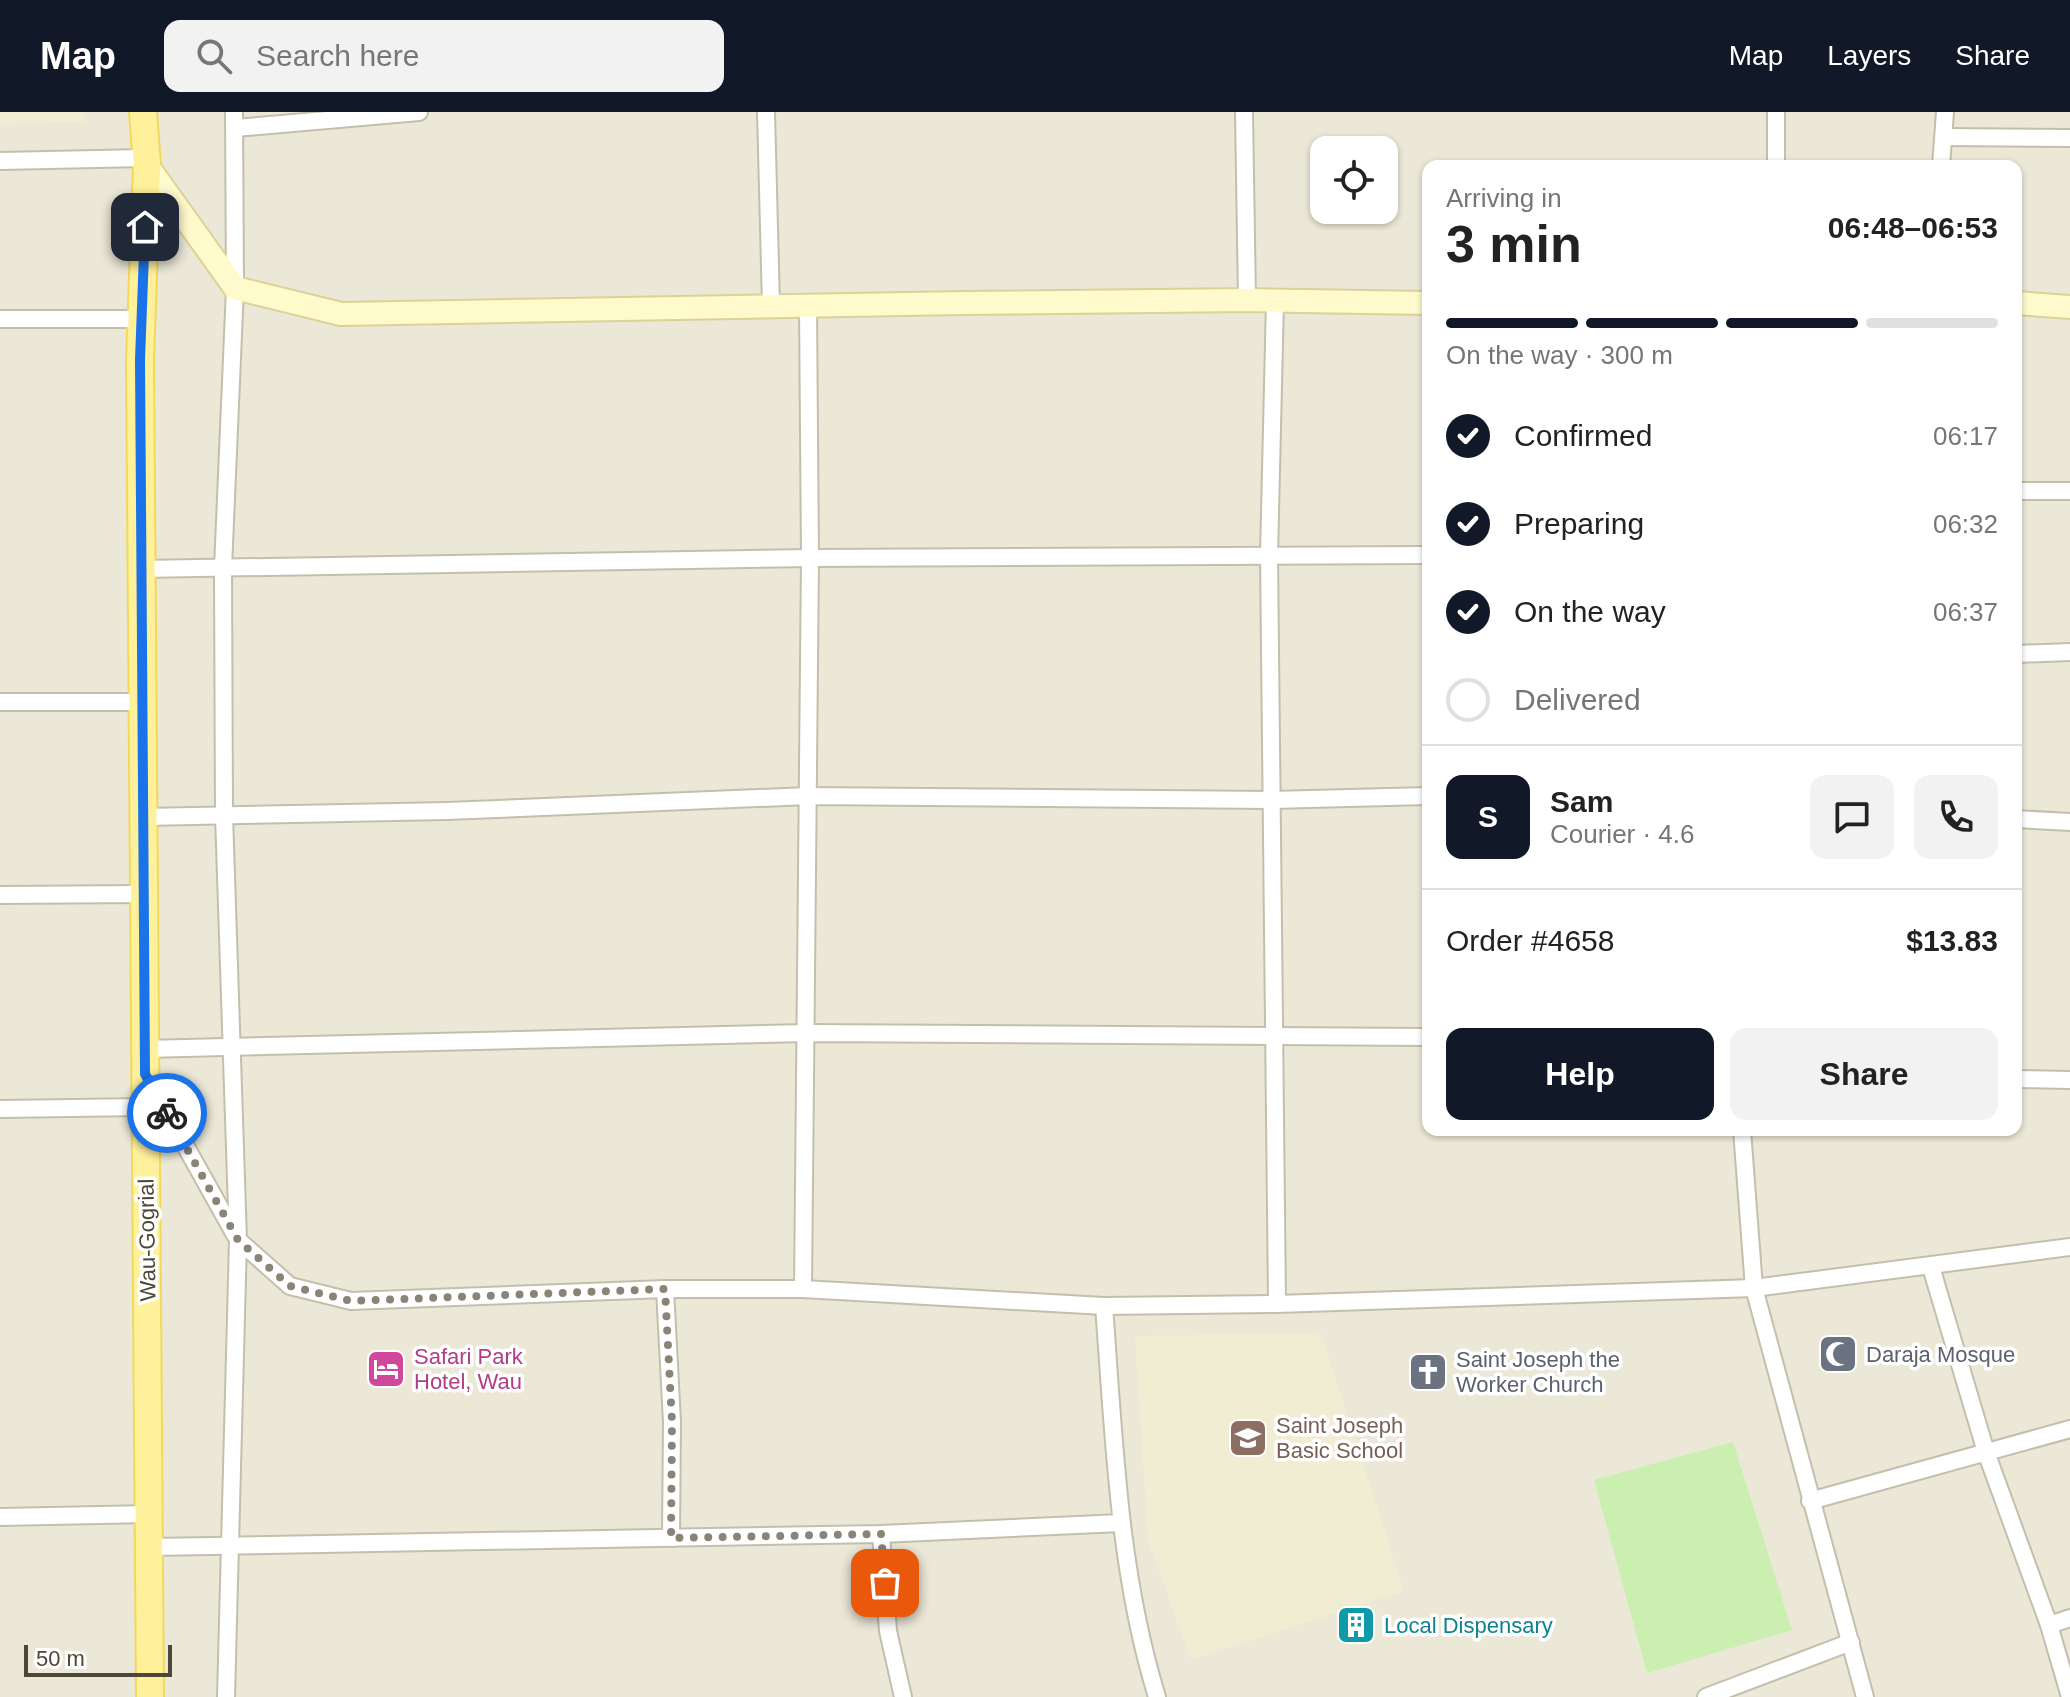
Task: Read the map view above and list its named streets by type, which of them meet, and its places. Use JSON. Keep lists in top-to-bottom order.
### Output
{
  "streets": {
    "main road": ["Wau-Gogrial"]
  },
  "places": {
    "mosque": ["Daraja Mosque"],
    "hotel": ["Safari Park Hotel, Wau"],
    "church": ["Saint Joseph the Worker Church"],
    "school or university": ["Saint Joseph Basic School"],
    "building": ["Local Dispensary"]
  },
  "scale_bar": "50 m",
  "page": {
    "header": "Map",
    "search": "Search here",
    "nav": ["Map", "Layers", "Share"],
    "heading": ["3 min", "Arriving in", "06:48–06:53"],
    "panel": [
      "Sam",
      "Courier · 4.6",
      "Order #4658",
      "$13.83"
    ],
    "bar": "On the way · 300 m",
    "list": [
      ["Confirmed", "06:17"],
      ["Preparing", "06:32"],
      ["On the way", "06:37"],
      "Delivered"
    ],
    "round": "S",
    "buttons": ["Help", "Share"],
    "scale": "50 m"
  }
}
